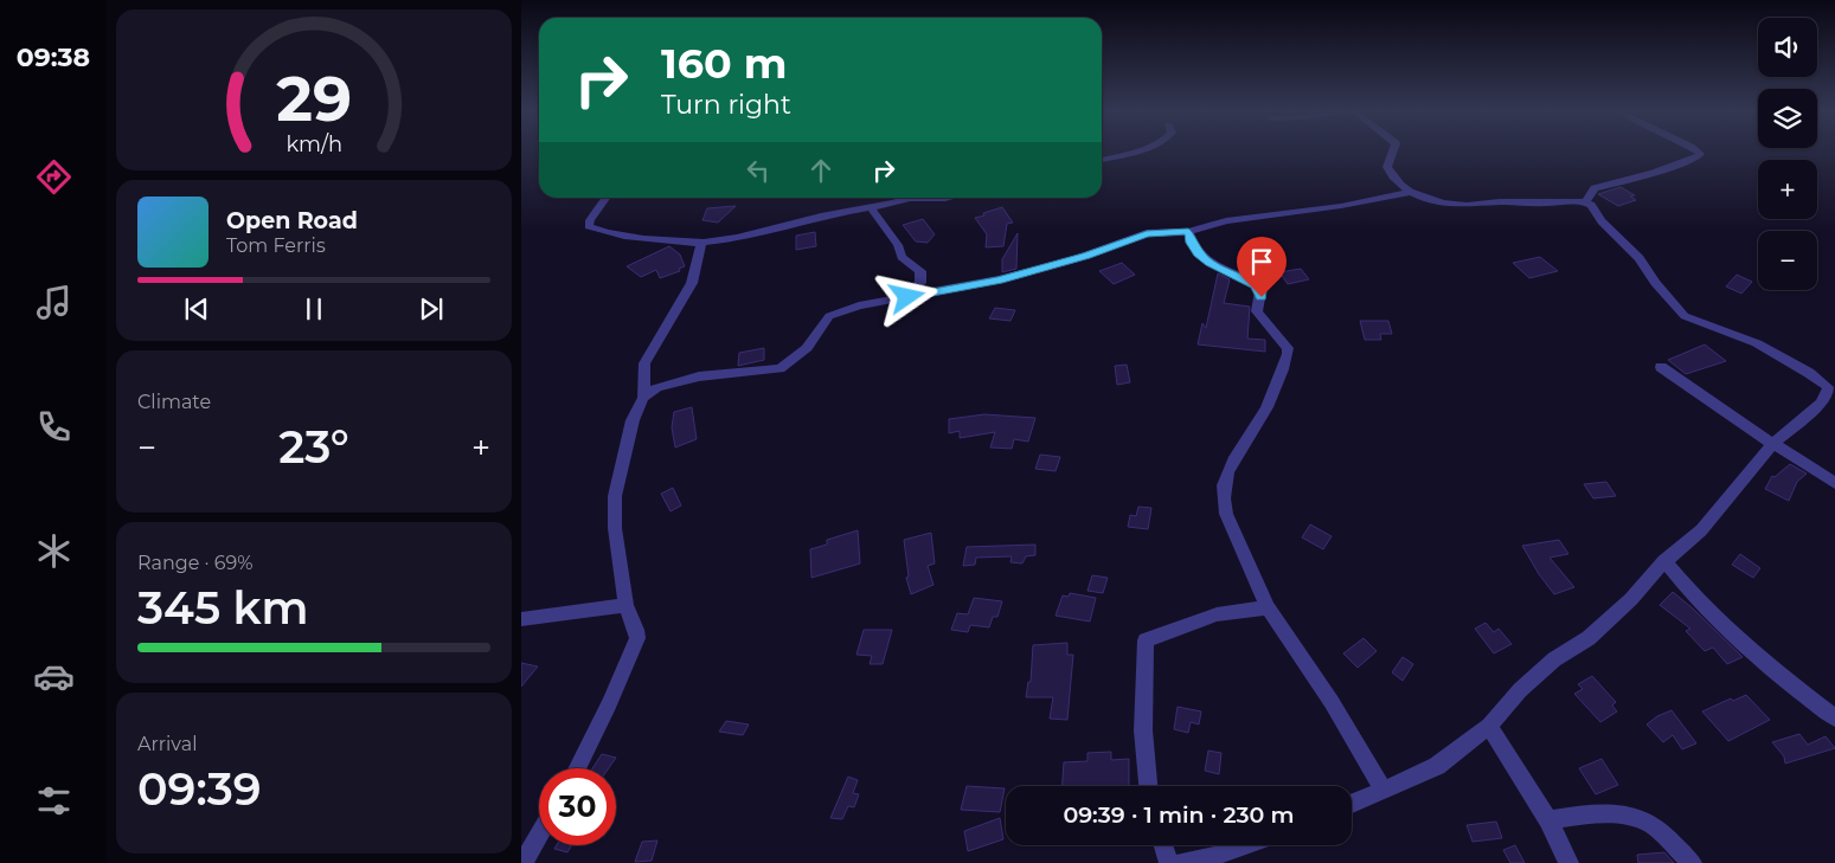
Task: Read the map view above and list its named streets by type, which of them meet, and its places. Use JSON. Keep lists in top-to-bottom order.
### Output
{
  "page": {
    "tabs": "09:38",
    "map_buttons": ["+", "−"],
    "turn": ["160 m", "Turn right"],
    "song": ["Open Road", "Tom Ferris"],
    "tile": [
      "Climate",
      ["Range · 69%", "345 km"],
      ["Arrival", "09:39"]
    ],
    "heat": ["−", "23°", "+"],
    "limit": "30",
    "trip": "09:39 · 1 min · 230 m",
    "gauge": ["29", "km/h"]
  }
}
